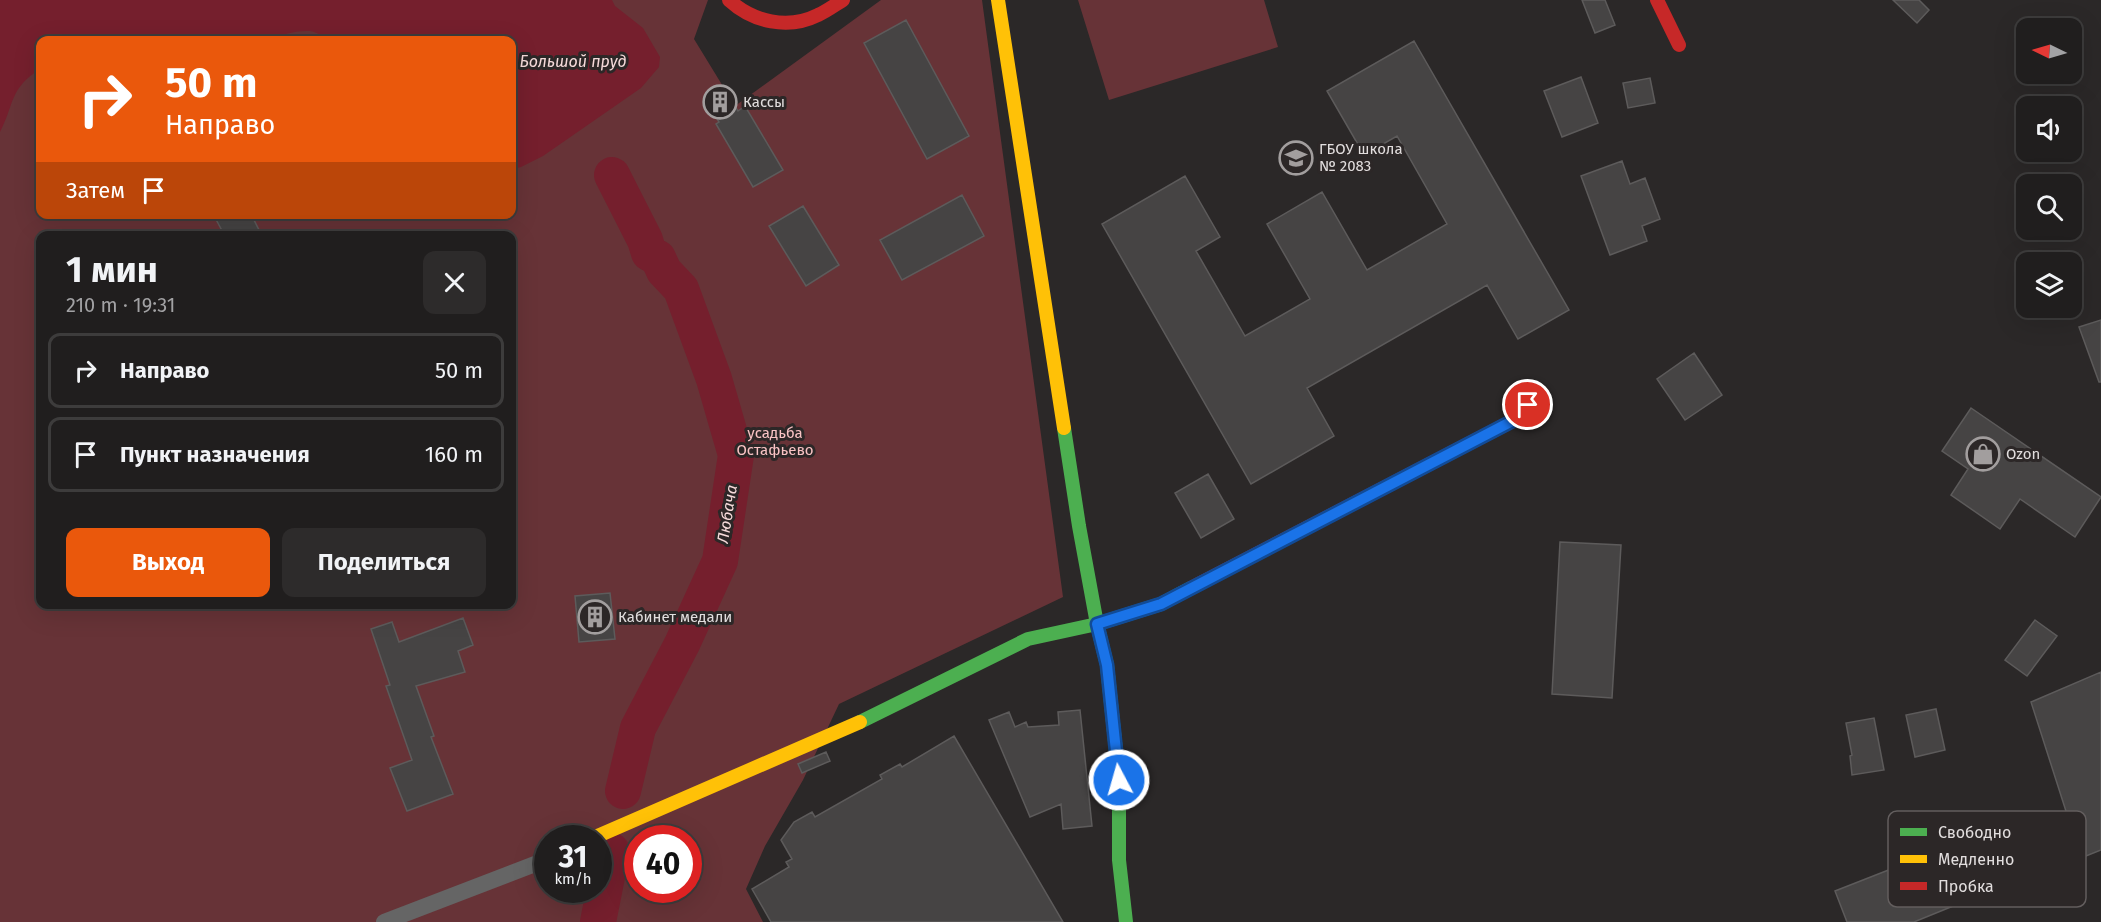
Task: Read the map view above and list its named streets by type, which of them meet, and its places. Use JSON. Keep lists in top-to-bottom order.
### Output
{
  "water": ["Большой пруд", "Любача"],
  "parks": ["усадьба Остафьево"],
  "places": {
    "building": ["Кассы", "Кабинет медали"],
    "school or university": ["ГБОУ школа № 2083"],
    "shop": ["Ozon"]
  },
  "legend": ["Свободно", "Медленно", "Пробка"],
  "north": "left",
  "page": {
    "turn": ["50 m", "Направо"],
    "then": "Затем",
    "heading": ["1 мин", "210 m · 19:31"],
    "list": [
      {
        "name": "Направо",
        "value": "50 m"
      },
      {
        "name": "Пункт назначения",
        "value": "160 m"
      }
    ],
    "buttons": ["Выход", "Поделиться"],
    "speed": "31 km/h",
    "limit": "40"
  }
}
